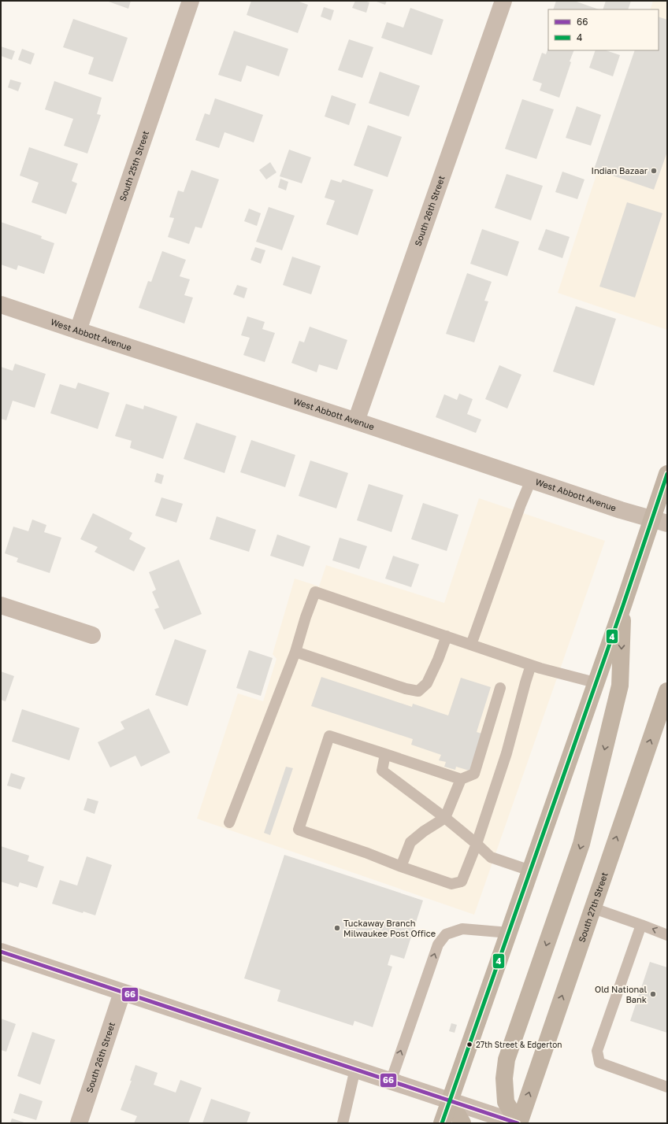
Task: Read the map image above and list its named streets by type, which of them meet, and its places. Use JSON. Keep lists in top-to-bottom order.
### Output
{
  "streets": {
    "main road": ["South 27th Street"],
    "street": ["South 25th Street", "South 26th Street", "West Abbott Avenue"]
  },
  "crossings": [
    ["South 25th Street", "West Abbott Avenue"],
    ["South 26th Street", "West Abbott Avenue"]
  ],
  "places": [
    "Indian Bazaar",
    "Tuckaway Branch Milwaukee Post Office",
    "Old National Bank",
    "27th Street & Edgerton"
  ],
  "lines": ["transit line 4", "transit line 66"],
  "legend": ["66", "4"]
}
